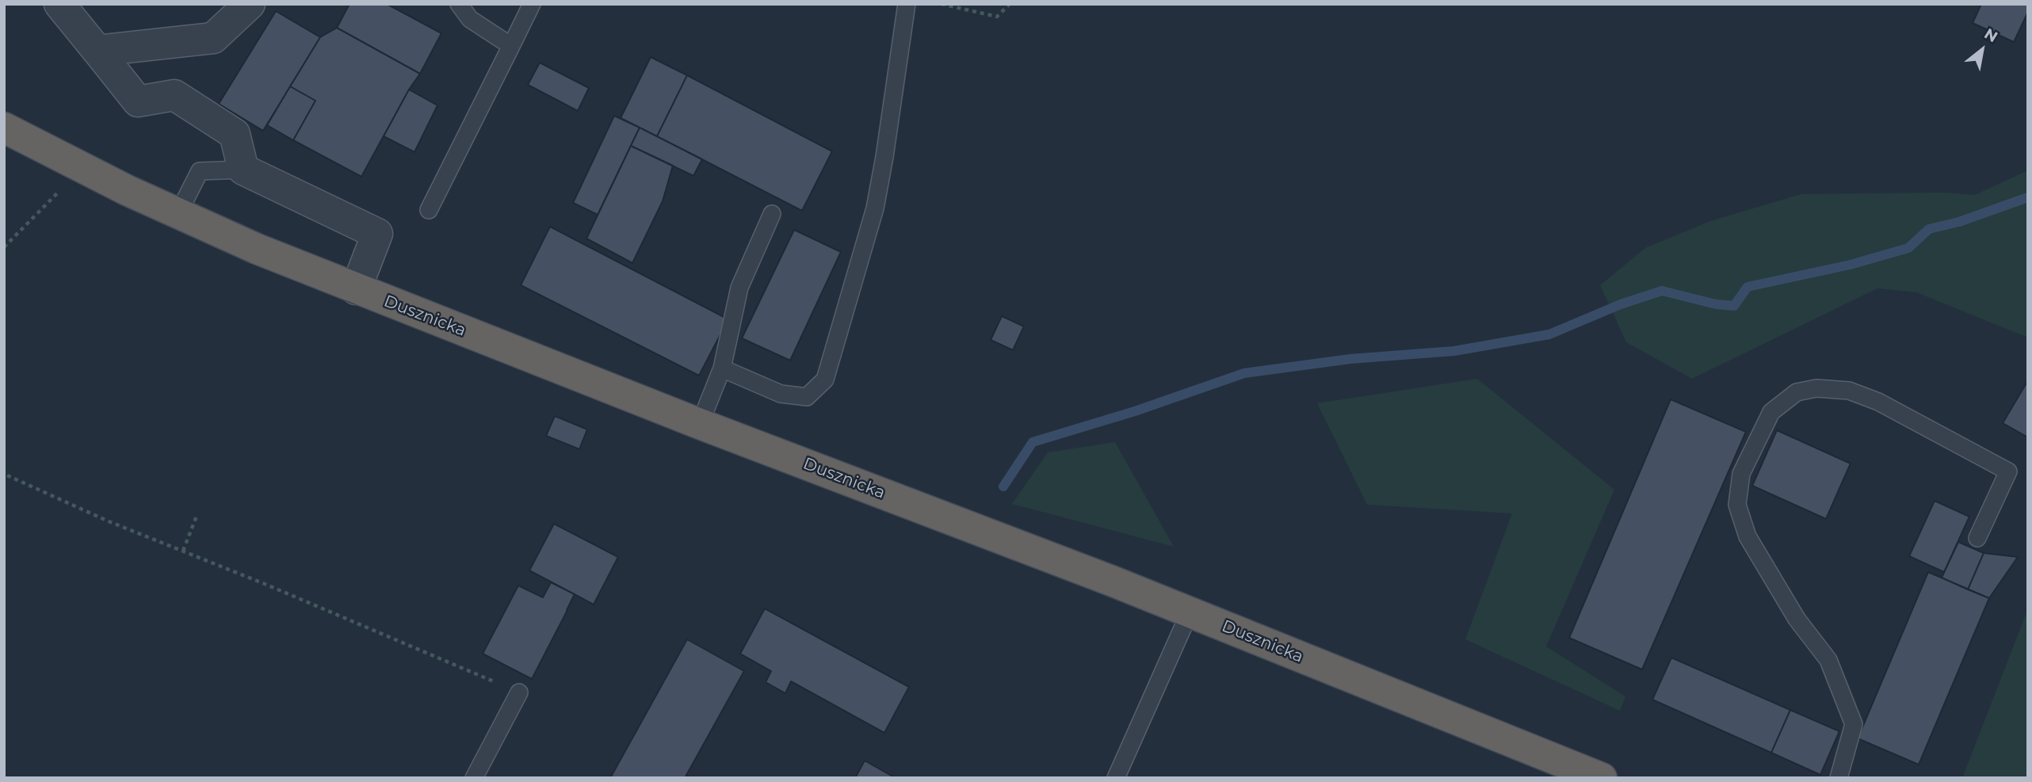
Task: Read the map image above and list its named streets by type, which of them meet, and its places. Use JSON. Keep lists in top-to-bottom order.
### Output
{
  "streets": {
    "highway": ["Dusznicka"]
  },
  "north": "top right"
}
